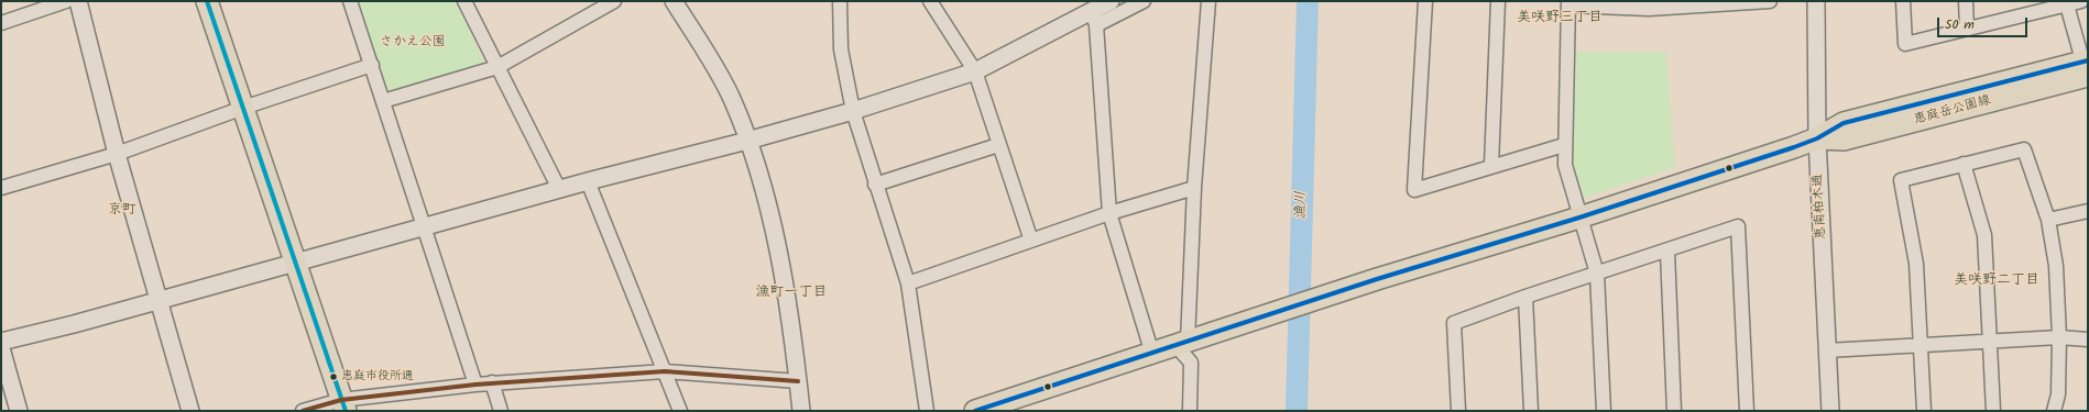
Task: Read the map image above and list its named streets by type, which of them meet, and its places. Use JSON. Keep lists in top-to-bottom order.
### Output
{
  "streets": {
    "main road": ["恵庭岳公園線"],
    "street": ["恵南柏木通"]
  },
  "crossings": [
    ["恵庭岳公園線", "恵南柏木通"]
  ],
  "districts": [
    "美咲野三丁目",
    "京町",
    "美咲野二丁目",
    "漁町一丁目"
  ],
  "water": ["漁川"],
  "parks": ["さかえ公園"],
  "places": ["恵庭市役所通"],
  "scale_bar": "50 m"
}
